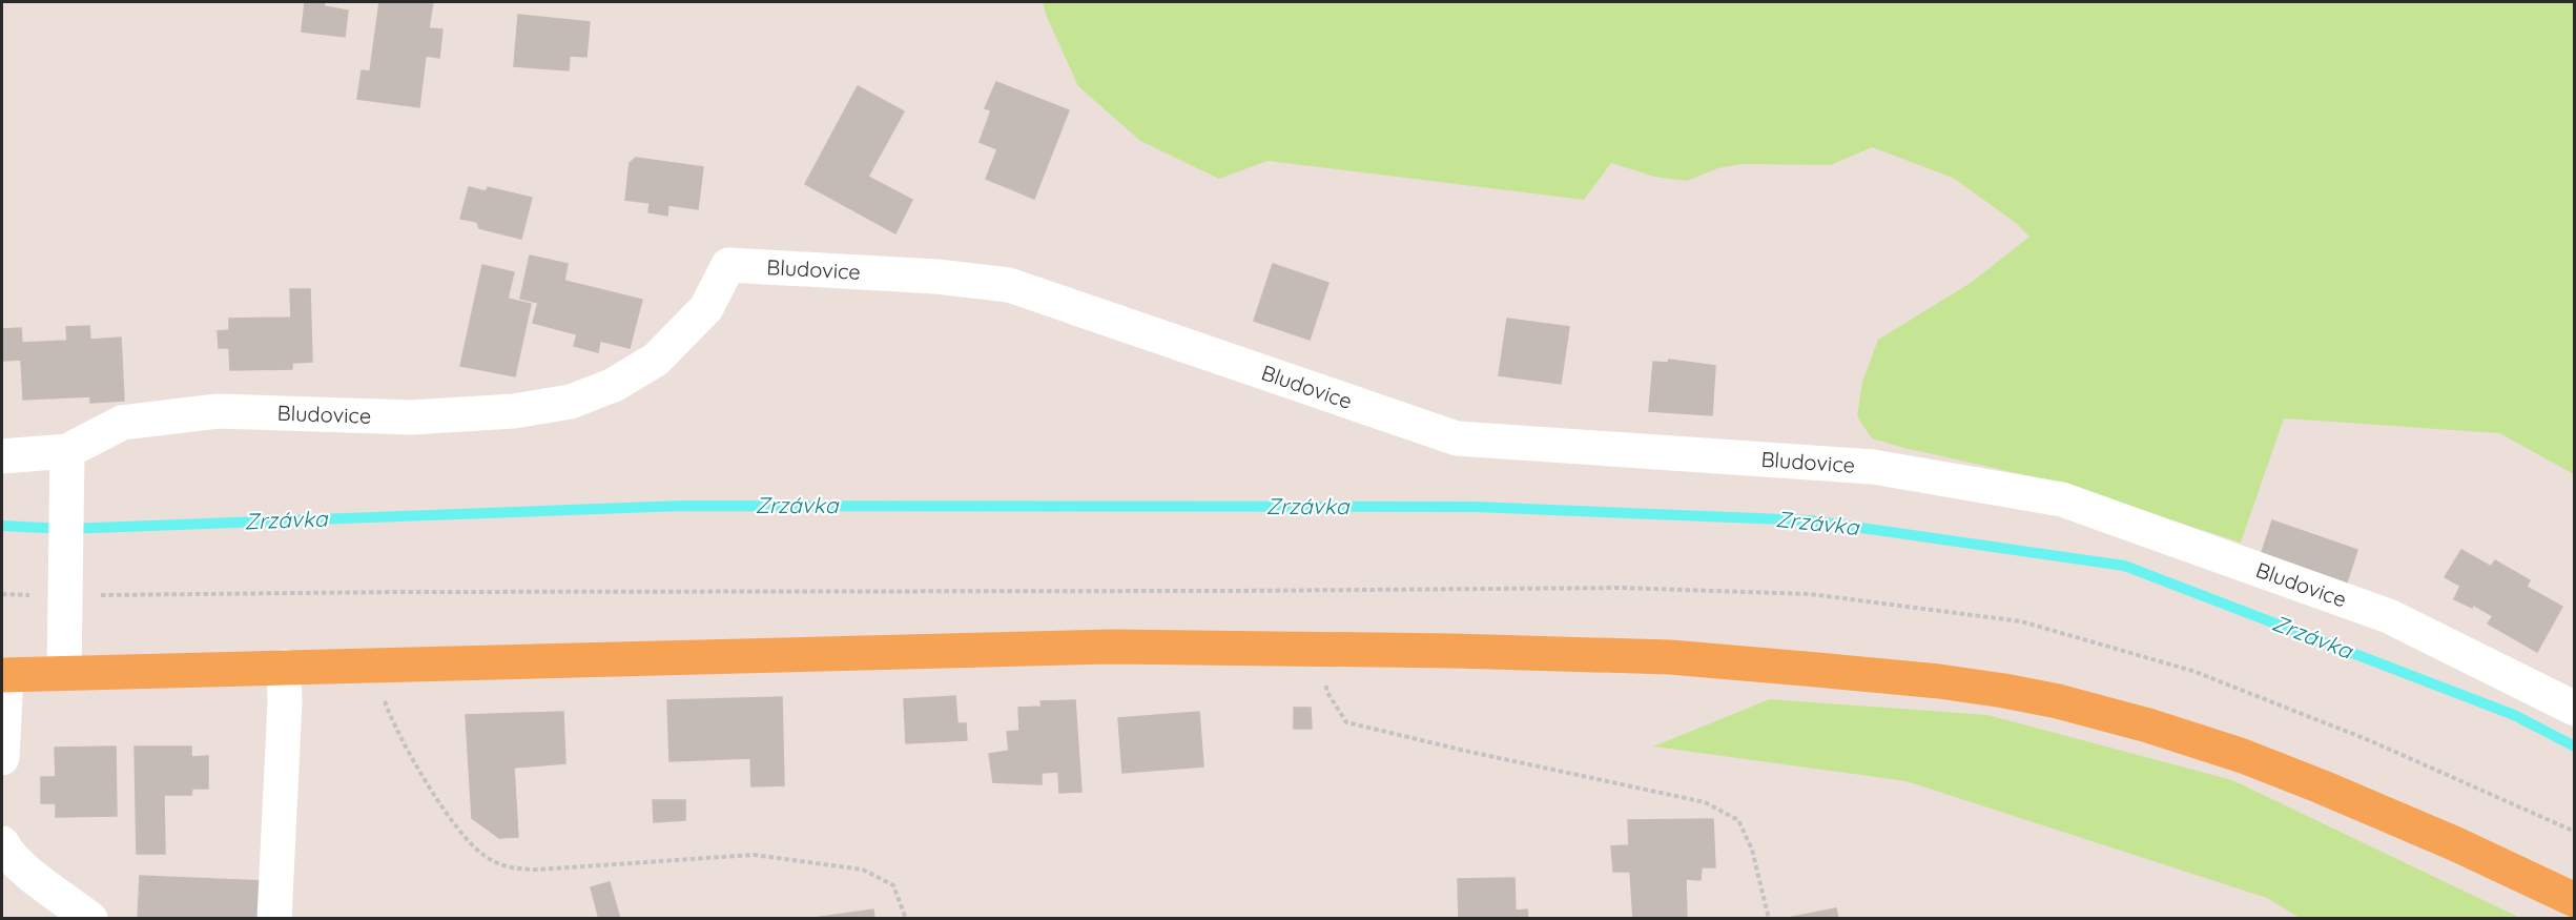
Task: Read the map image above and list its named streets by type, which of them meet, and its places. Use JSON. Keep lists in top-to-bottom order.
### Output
{
  "streets": {
    "street": ["Bludovice"]
  },
  "water": ["Zrzávka"]
}
